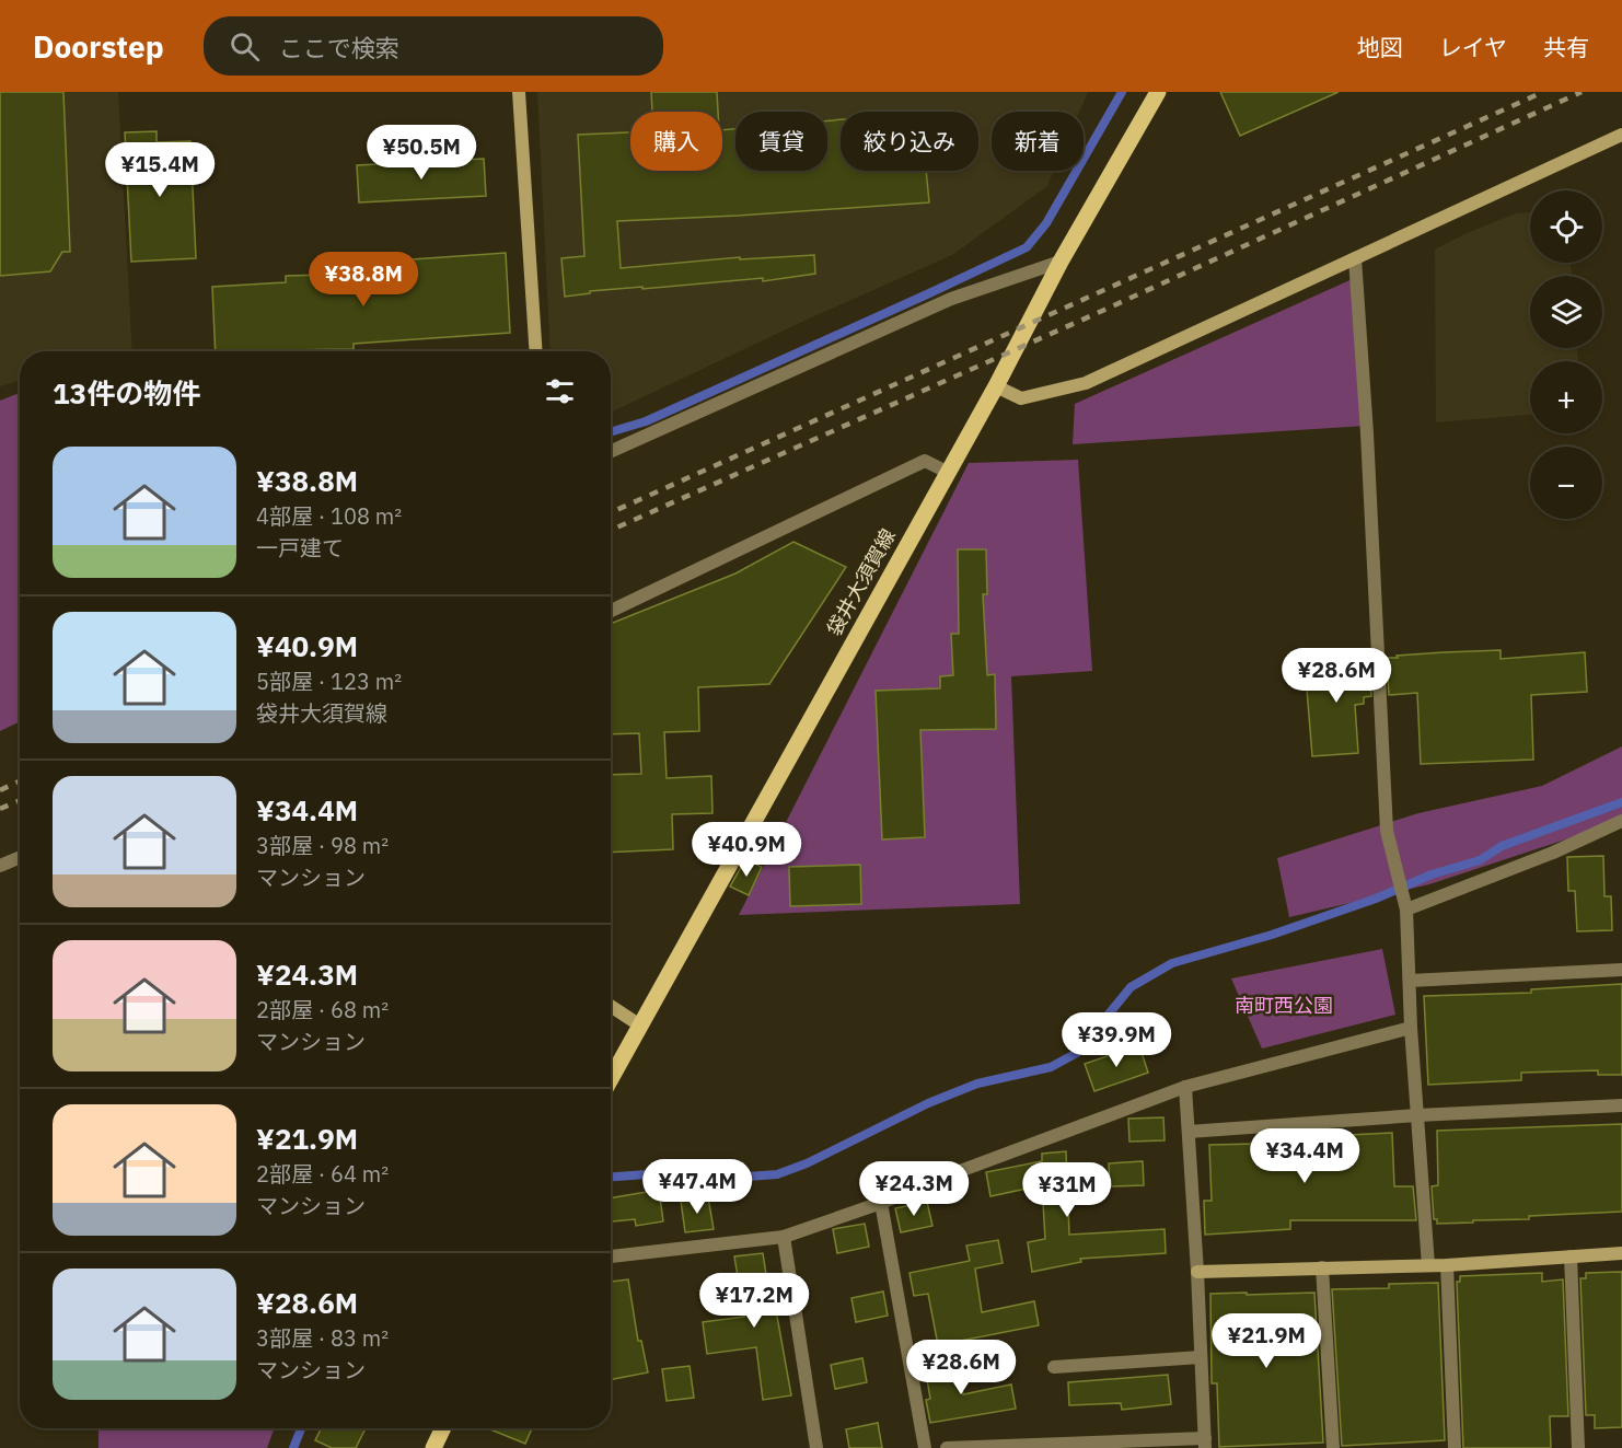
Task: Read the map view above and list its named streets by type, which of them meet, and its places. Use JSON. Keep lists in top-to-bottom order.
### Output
{
  "streets": {
    "main road": ["袋井大須賀線"]
  },
  "parks": ["南町西公園"],
  "page": {
    "header": "Doorstep",
    "search": "ここで検索",
    "nav": ["地図", "レイヤ", "共有"],
    "chip": [
      "購入",
      "賃貸",
      "絞り込み",
      "新着"
    ],
    "price": [
      "¥50.5M",
      "¥15.4M",
      "¥38.8M",
      "¥28.6M",
      "¥40.9M",
      "¥39.9M",
      "¥34.4M",
      "¥47.4M",
      "¥24.3M",
      "¥31M",
      "¥17.2M",
      "¥21.9M",
      "¥28.6M"
    ],
    "map_buttons": ["+", "−"],
    "heading": "13件の物件",
    "list": [
      {
        "name": "¥38.8M",
        "note": "4部屋 · 108 m² · 一戸建て"
      },
      {
        "name": "¥40.9M",
        "note": "5部屋 · 123 m² · 袋井大須賀線"
      },
      {
        "name": "¥34.4M",
        "note": "3部屋 · 98 m² · マンション"
      },
      {
        "name": "¥24.3M",
        "note": "2部屋 · 68 m² · マンション"
      },
      {
        "name": "¥21.9M",
        "note": "2部屋 · 64 m² · マンション"
      },
      {
        "name": "¥28.6M",
        "note": "3部屋 · 83 m² · マンション"
      }
    ]
  }
}
